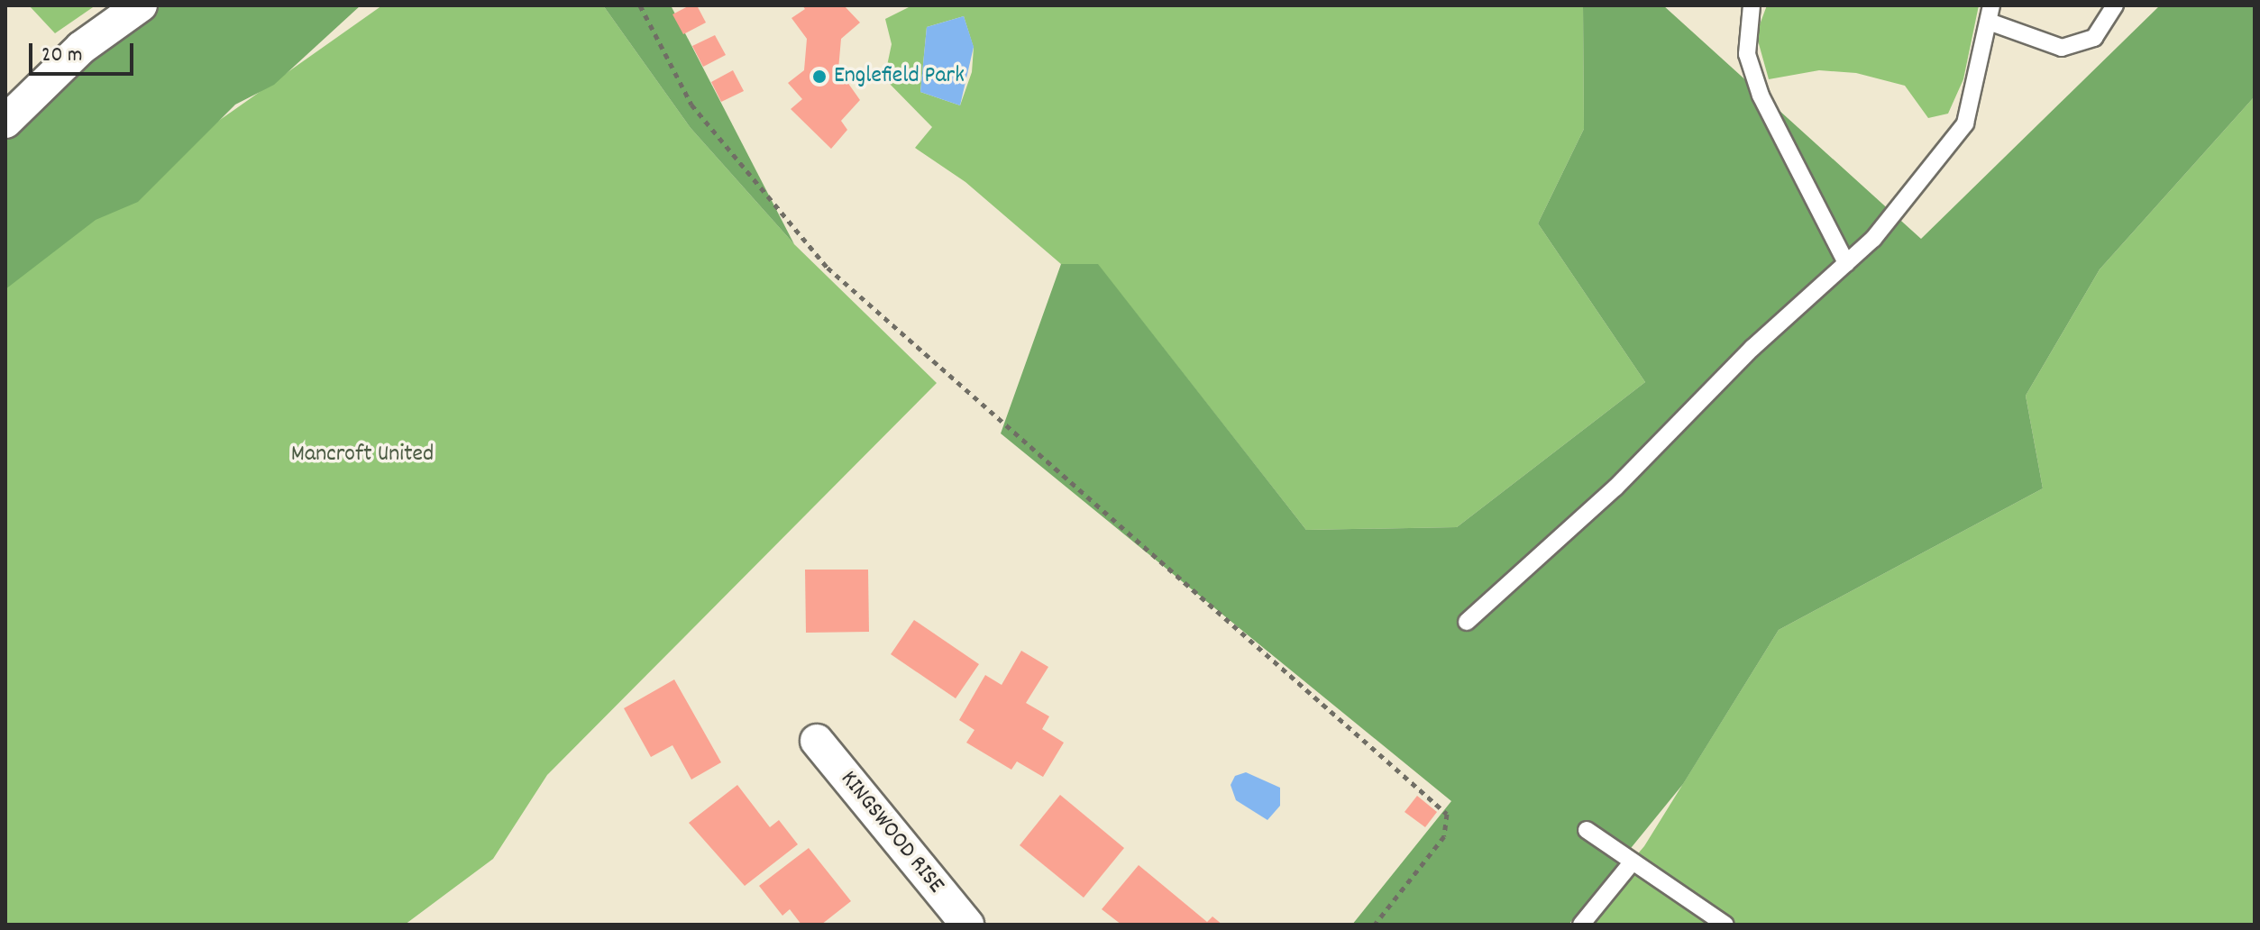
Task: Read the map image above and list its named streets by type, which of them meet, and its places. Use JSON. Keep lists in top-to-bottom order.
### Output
{
  "streets": {
    "street": ["KINGSWOOD RISE"]
  },
  "parks": ["Mancroft United"],
  "places": ["Englefield Park"],
  "scale_bar": "20 m"
}
